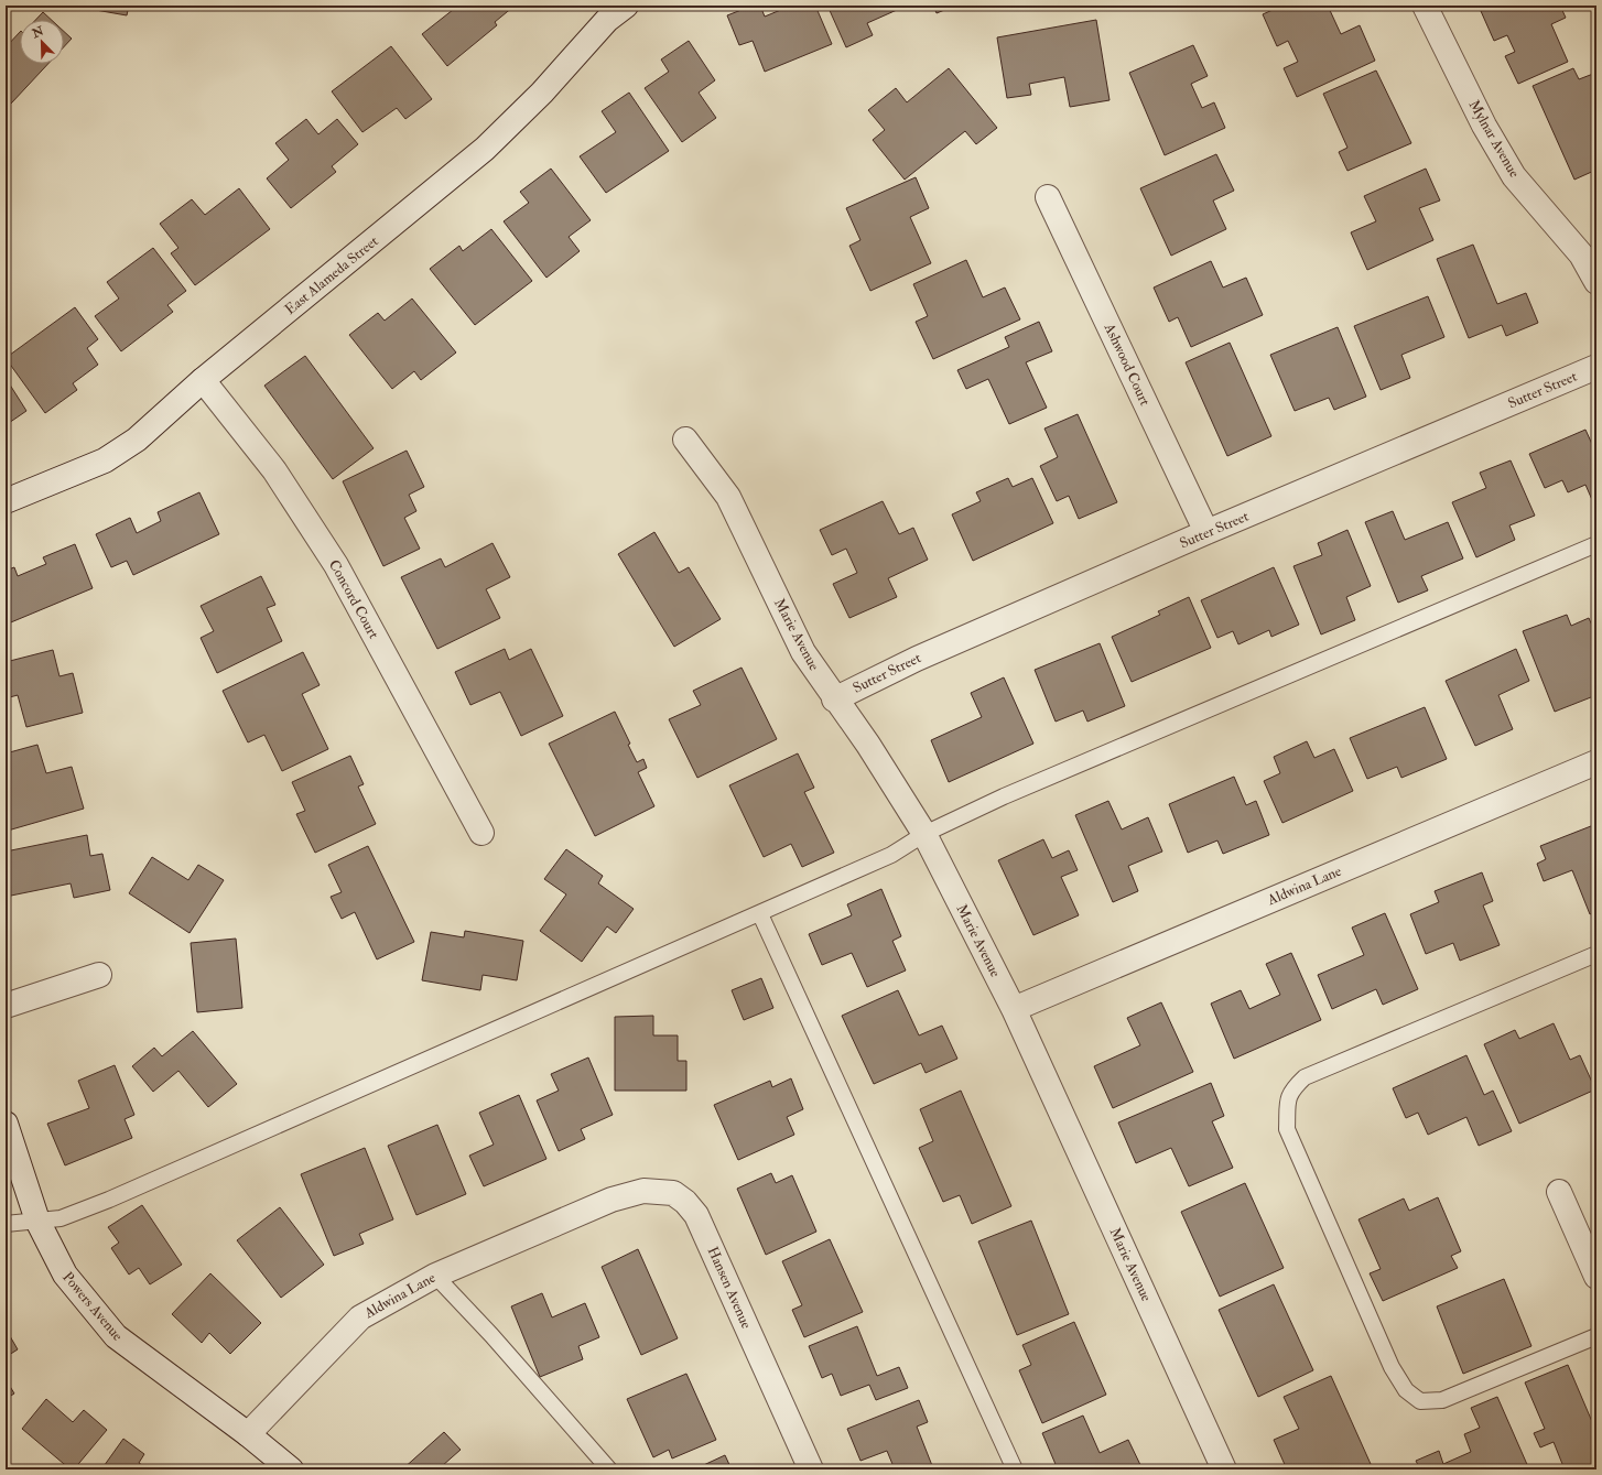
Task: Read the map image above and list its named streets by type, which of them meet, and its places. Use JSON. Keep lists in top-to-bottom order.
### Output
{
  "streets": {
    "street": [
      "Mylnar Avenue",
      "East Alameda Street",
      "Ashwood Court",
      "Sutter Street",
      "Concord Court",
      "Marie Avenue",
      "Aldwina Lane",
      "Hansen Avenue",
      "Powers Avenue"
    ]
  },
  "crossings": [
    ["East Alameda Street", "Concord Court"],
    ["Ashwood Court", "Sutter Street"],
    ["Sutter Street", "Marie Avenue"],
    ["Marie Avenue", "Aldwina Lane"],
    ["Aldwina Lane", "Hansen Avenue"],
    ["Aldwina Lane", "Powers Avenue"]
  ],
  "north": "top left"
}
